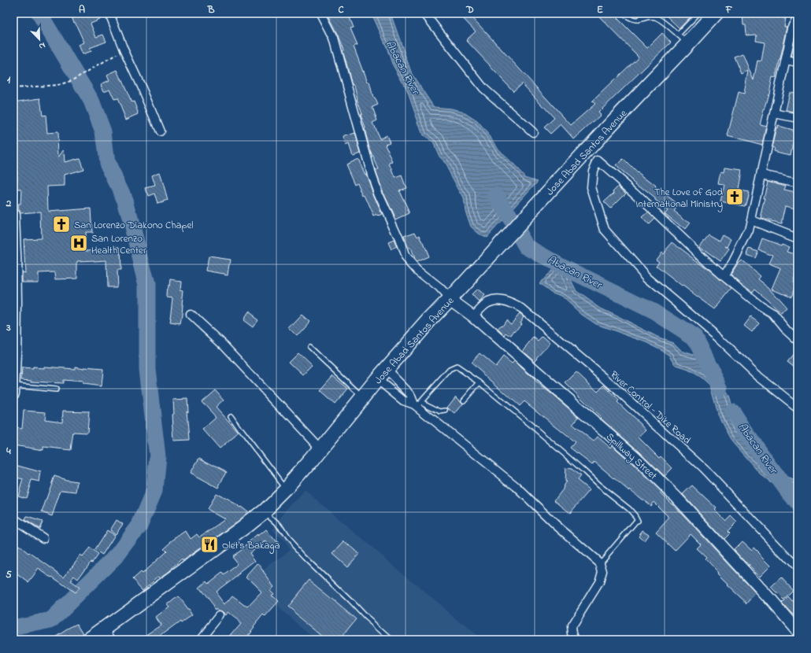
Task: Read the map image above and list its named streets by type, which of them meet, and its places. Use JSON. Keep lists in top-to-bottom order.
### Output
{
  "streets": {
    "highway": ["Jose Abad Santos Avenue"],
    "street": ["River Control - Dike Road", "Spillway Street"]
  },
  "crossings": [
    ["Jose Abad Santos Avenue", "Spillway Street"],
    ["River Control - Dike Road", "Spillway Street"]
  ],
  "water": ["Abacan River"],
  "places": {
    "church": ["The Love of God International Ministry", "San Lorenzo Diakono Chapel"],
    "hospital": ["San Lorenzo Health Center"],
    "restaurant": ["Olet's Bakaga"]
  },
  "north": "bottom right",
  "grid": {
    "columns": [
      "A",
      "B",
      "C",
      "D",
      "E",
      "F"
    ],
    "rows": [
      "1",
      "2",
      "3",
      "4",
      "5"
    ]
  }
}
